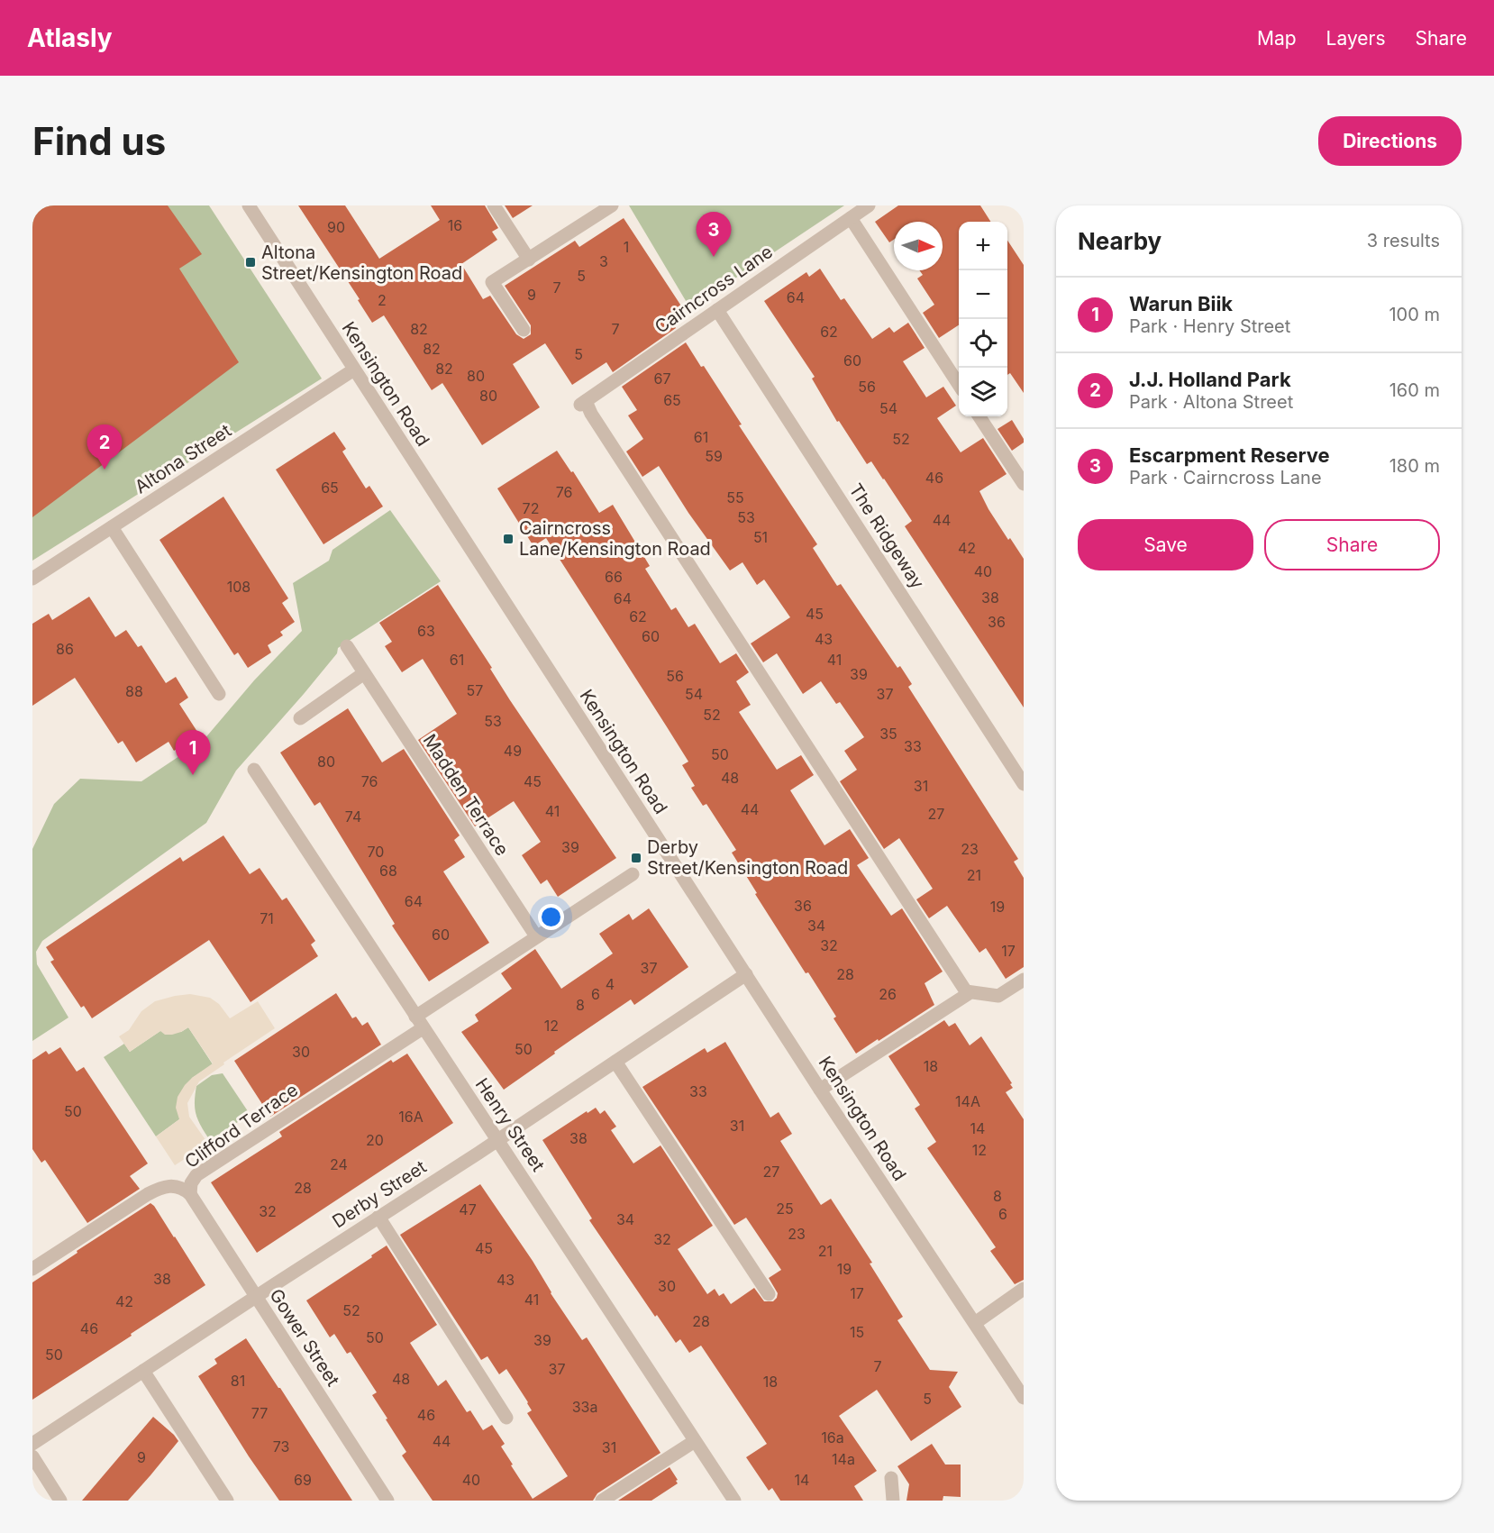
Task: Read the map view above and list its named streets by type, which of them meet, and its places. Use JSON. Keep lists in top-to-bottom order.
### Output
{
  "streets": {
    "street": [
      "Cairncross Lane",
      "Kensington Road",
      "Altona Street",
      "The Ridgeway",
      "Madden Terrace",
      "Henry Street",
      "Clifford Terrace",
      "Derby Street",
      "Gower Street"
    ]
  },
  "crossings": [
    ["Cairncross Lane", "The Ridgeway"],
    ["Kensington Road", "Altona Street"],
    ["Kensington Road", "Derby Street"],
    ["Madden Terrace", "Clifford Terrace"],
    ["Henry Street", "Clifford Terrace"],
    ["Henry Street", "Derby Street"],
    ["Clifford Terrace", "Gower Street"],
    ["Derby Street", "Gower Street"]
  ],
  "places": {
    "transit": ["Altona Street/Kensington Road", "Cairncross Lane/Kensington Road", "Derby Street/Kensington Road"]
  },
  "house_numbers": [
    "16",
    "90",
    "1",
    "3",
    "5",
    "7",
    "9",
    "64",
    "2",
    "82",
    "7",
    "62",
    "82",
    "5",
    "60",
    "82",
    "80",
    "67",
    "56",
    "80",
    "65",
    "54",
    "61",
    "52",
    "59",
    "46",
    "65",
    "76",
    "55",
    "72",
    "53",
    "44",
    "51",
    "42",
    "40",
    "66",
    "108",
    "38",
    "64",
    "45",
    "62",
    "36",
    "63",
    "60",
    "43",
    "86",
    "61",
    "41",
    "39",
    "56",
    "57",
    "88",
    "54",
    "37",
    "52",
    "53",
    "35",
    "33",
    "49",
    "50",
    "80",
    "48",
    "76",
    "45",
    "31",
    "44",
    "41",
    "27",
    "74",
    "39",
    "23",
    "70",
    "68",
    "21",
    "64",
    "36",
    "19",
    "71",
    "34",
    "60",
    "32",
    "17",
    "37",
    "28",
    "4",
    "6",
    "26",
    "8",
    "12",
    "50",
    "30",
    "18",
    "33",
    "14A",
    "50",
    "16A",
    "31",
    "14",
    "38",
    "20",
    "12",
    "24",
    "27",
    "28",
    "8",
    "25",
    "47",
    "32",
    "6",
    "34",
    "23",
    "32",
    "45",
    "21",
    "19",
    "38",
    "43",
    "30",
    "17",
    "41",
    "42",
    "52",
    "28",
    "46",
    "15",
    "50",
    "39",
    "50",
    "7",
    "37",
    "48",
    "81",
    "18",
    "5",
    "33a",
    "77",
    "46",
    "16a",
    "44",
    "73",
    "31",
    "9",
    "14a",
    "69",
    "40",
    "14"
  ],
  "north": "right",
  "page": {
    "header": "Atlasly",
    "nav": ["Map", "Layers", "Share"],
    "buttons": [
      "Directions",
      ["Save", "Share"]
    ],
    "title": "Find us",
    "heading": ["Nearby", "3 results"],
    "pins": ["3", "2", "1"],
    "map_buttons": ["+", "−"],
    "list": [
      {
        "mark": "1",
        "name": "Warun Biik",
        "note": "Park · Henry Street",
        "value": "100 m"
      },
      {
        "mark": "2",
        "name": "J.J. Holland Park",
        "note": "Park · Altona Street",
        "value": "160 m"
      },
      {
        "mark": "3",
        "name": "Escarpment Reserve",
        "note": "Park · Cairncross Lane",
        "value": "180 m"
      }
    ]
  }
}
